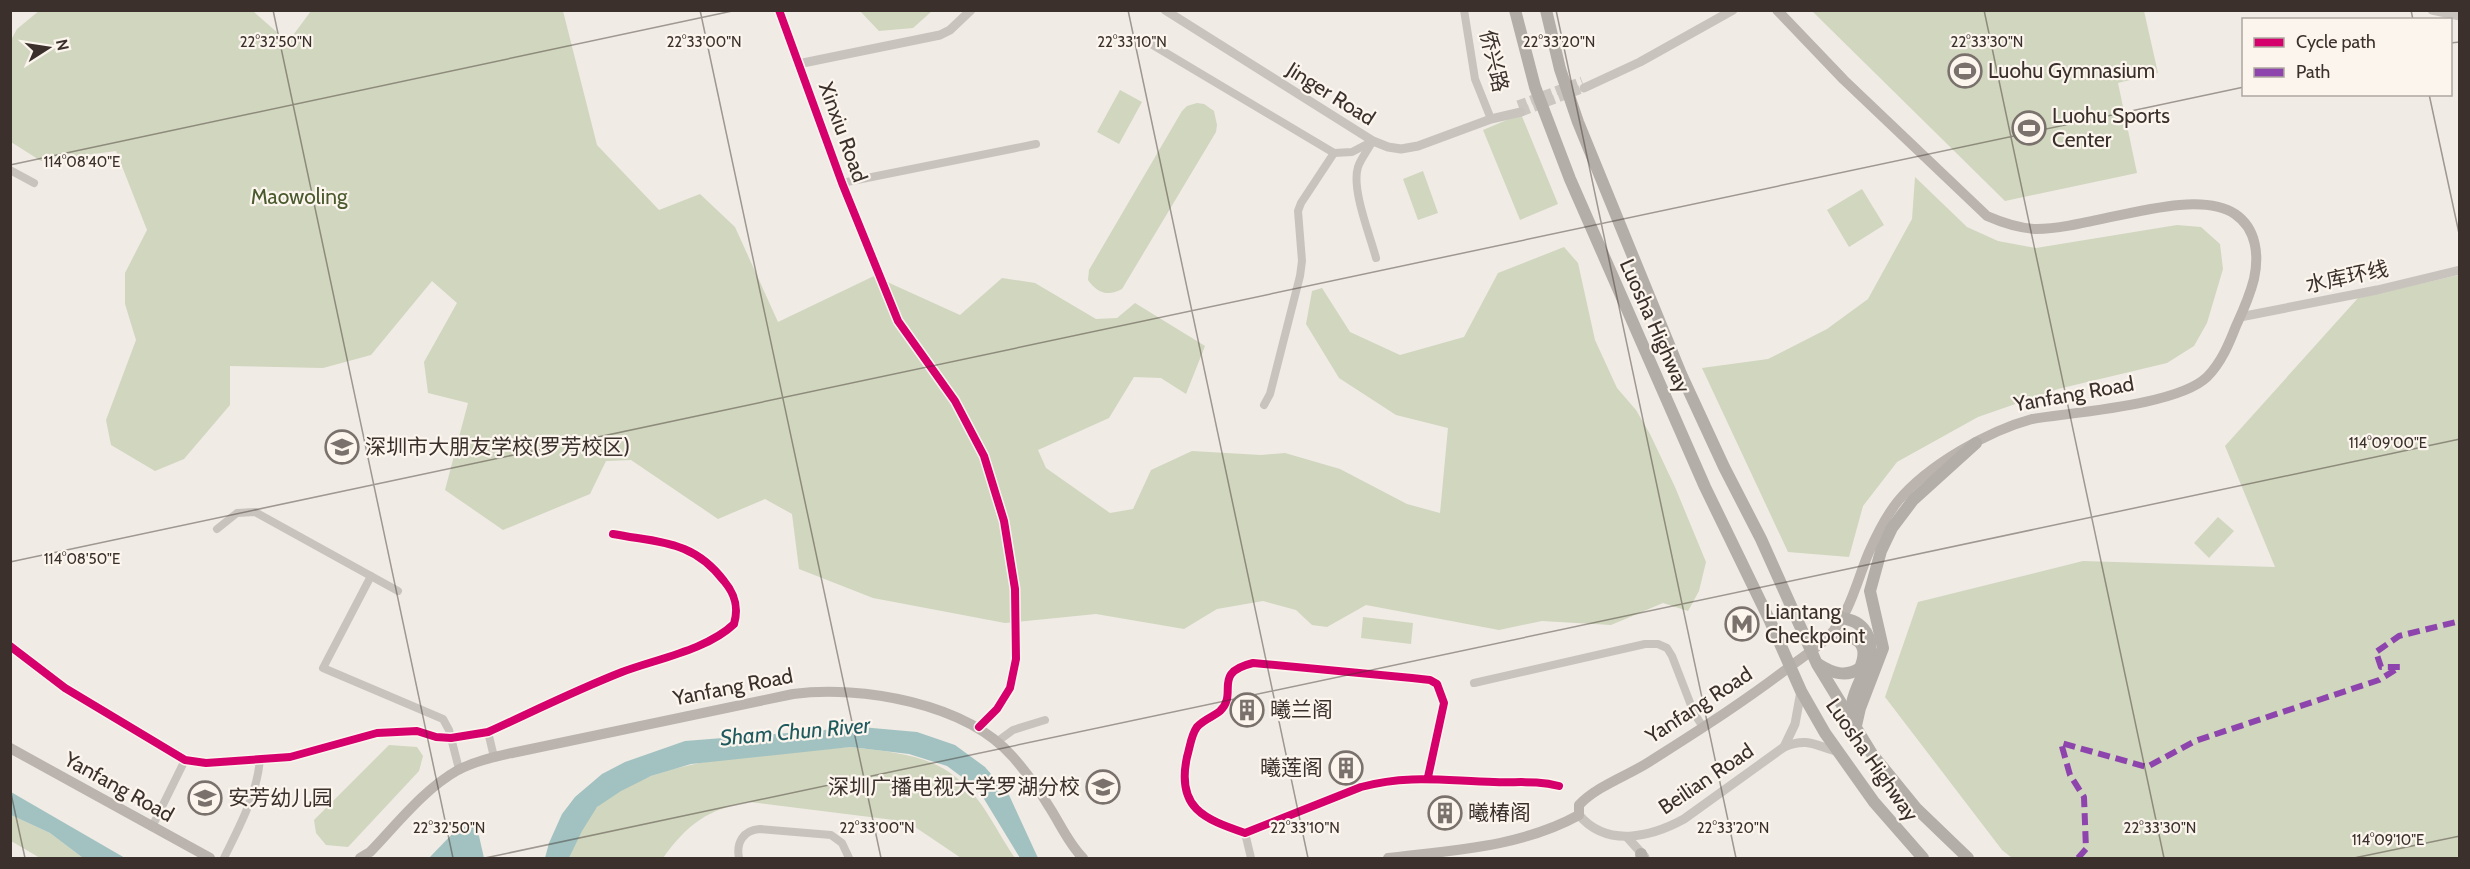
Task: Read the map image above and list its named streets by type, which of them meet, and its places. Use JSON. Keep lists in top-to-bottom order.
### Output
{
  "streets": {
    "highway": ["Luosha Highway"],
    "main road": ["Yanfang Road"],
    "street": [
      "侨兴路",
      "Jinger Road",
      "Xinxiu Road",
      "水库环线",
      "Beilian Road"
    ]
  },
  "crossings": [
    ["侨兴路", "Jinger Road"],
    ["水库环线", "Yanfang Road"],
    ["Luosha Highway", "Beilian Road"],
    ["Yanfang Road", "Beilian Road"]
  ],
  "water": ["Sham Chun River"],
  "parks": ["Maowoling"],
  "places": {
    "sports": ["Luohu Gymnasium", "Luohu Sports Center"],
    "school or university": ["深圳市大朋友学校(罗芳校区)", "深圳广播电视大学罗湖分校", "安芳幼儿园"],
    "metro station": ["Liantang Checkpoint"],
    "building": ["曦兰阁", "曦莲阁", "曦椿阁"]
  },
  "legend": ["Cycle path", "Path"],
  "north": "right",
  "coordinates": [
    "22°32'50\"N",
    "22°33'00\"N",
    "22°33'10\"N",
    "22°33'20\"N",
    "22°33'30\"N",
    "114°08'40\"E",
    "114°09'00\"E",
    "114°08'50\"E",
    "114°09'10\"E"
  ]
}
